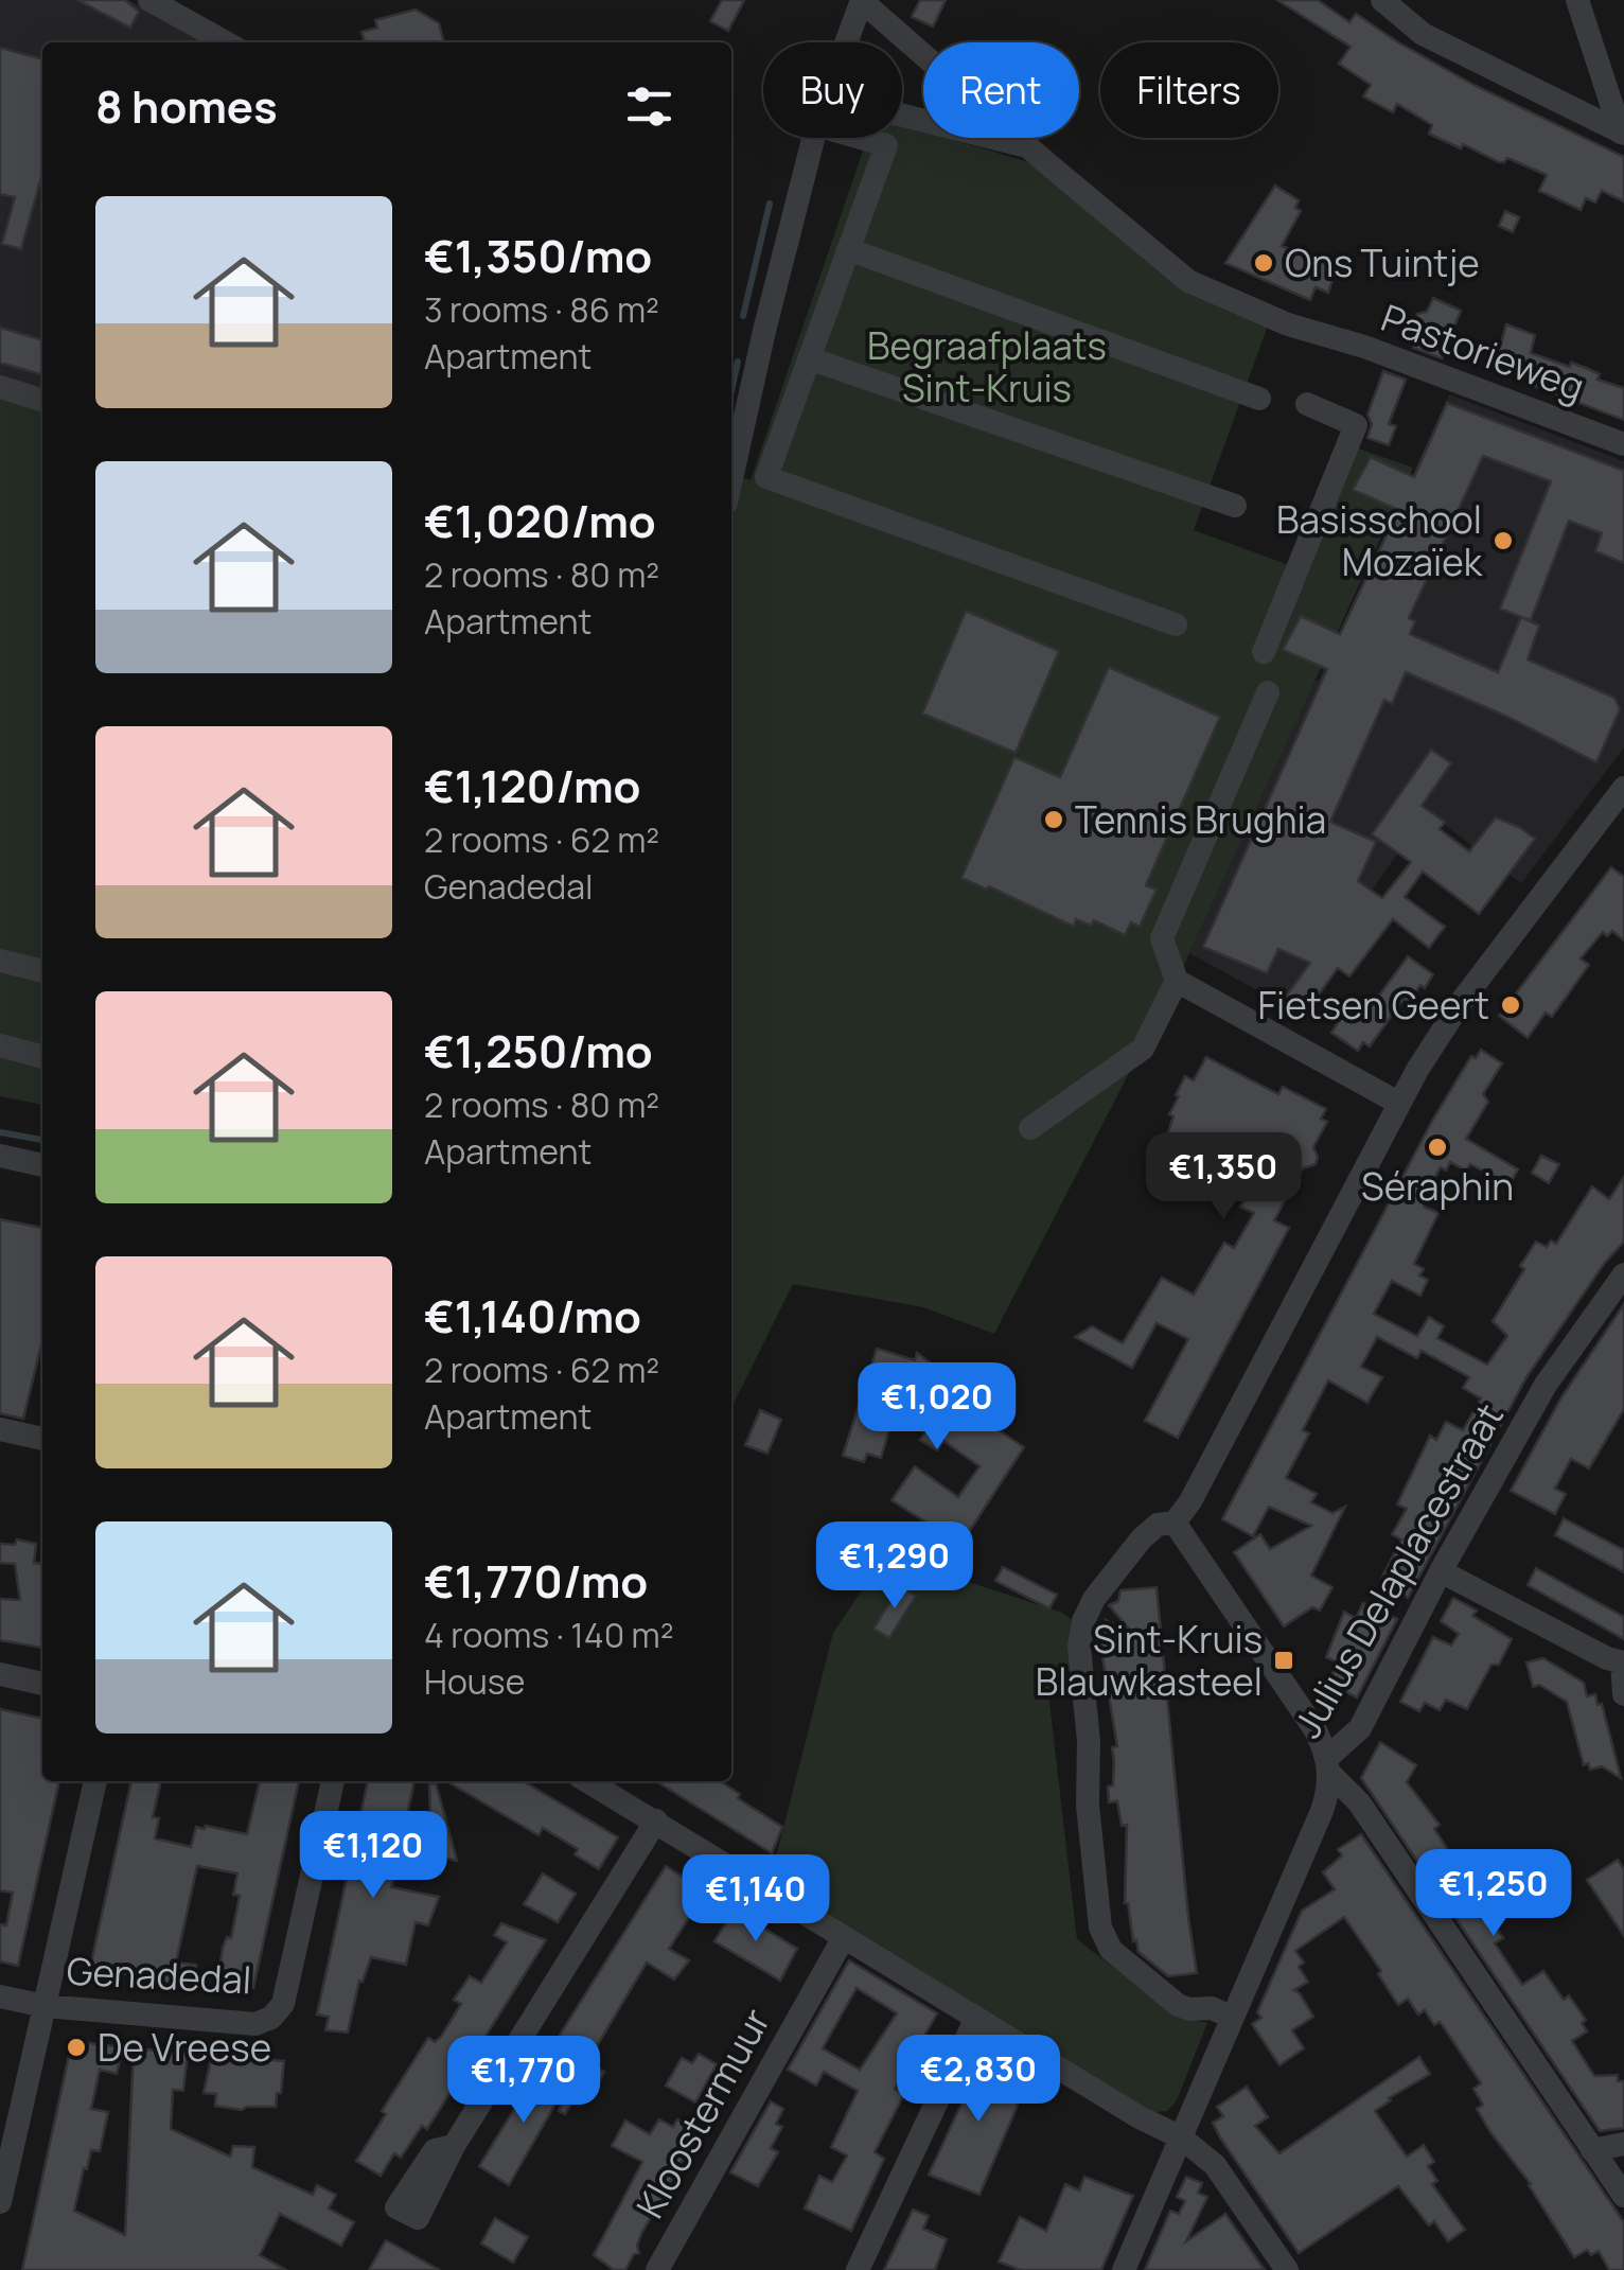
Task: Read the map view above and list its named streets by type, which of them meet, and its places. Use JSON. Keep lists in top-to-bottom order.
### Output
{
  "streets": {
    "street": [
      "Pastorieweg",
      "Julius Delaplacestraat",
      "Genadedal",
      "Kloostermuur"
    ]
  },
  "parks": ["Begraafplaats Sint-Kruis"],
  "places": {
    "other": [
      "Ons Tuintje",
      "Basisschool Mozaïek",
      "Tennis Brughia",
      "Fietsen Geert",
      "Séraphin",
      "De Vreese"
    ],
    "transit": ["Sint-Kruis Blauwkasteel"]
  },
  "page": {
    "chip": ["Buy", "Rent", "Filters"],
    "heading": "8 homes",
    "list": [
      {
        "name": "€1,350/mo",
        "note": "3 rooms · 86 m² · Apartment"
      },
      {
        "name": "€1,020/mo",
        "note": "2 rooms · 80 m² · Apartment"
      },
      {
        "name": "€1,120/mo",
        "note": "2 rooms · 62 m² · Genadedal"
      },
      {
        "name": "€1,250/mo",
        "note": "2 rooms · 80 m² · Apartment"
      },
      {
        "name": "€1,140/mo",
        "note": "2 rooms · 62 m² · Apartment"
      },
      {
        "name": "€1,770/mo",
        "note": "4 rooms · 140 m² · House"
      }
    ],
    "price": [
      "€1,350",
      "€1,020",
      "€1,290",
      "€1,120",
      "€1,250",
      "€1,140",
      "€2,830",
      "€1,770"
    ]
  }
}
